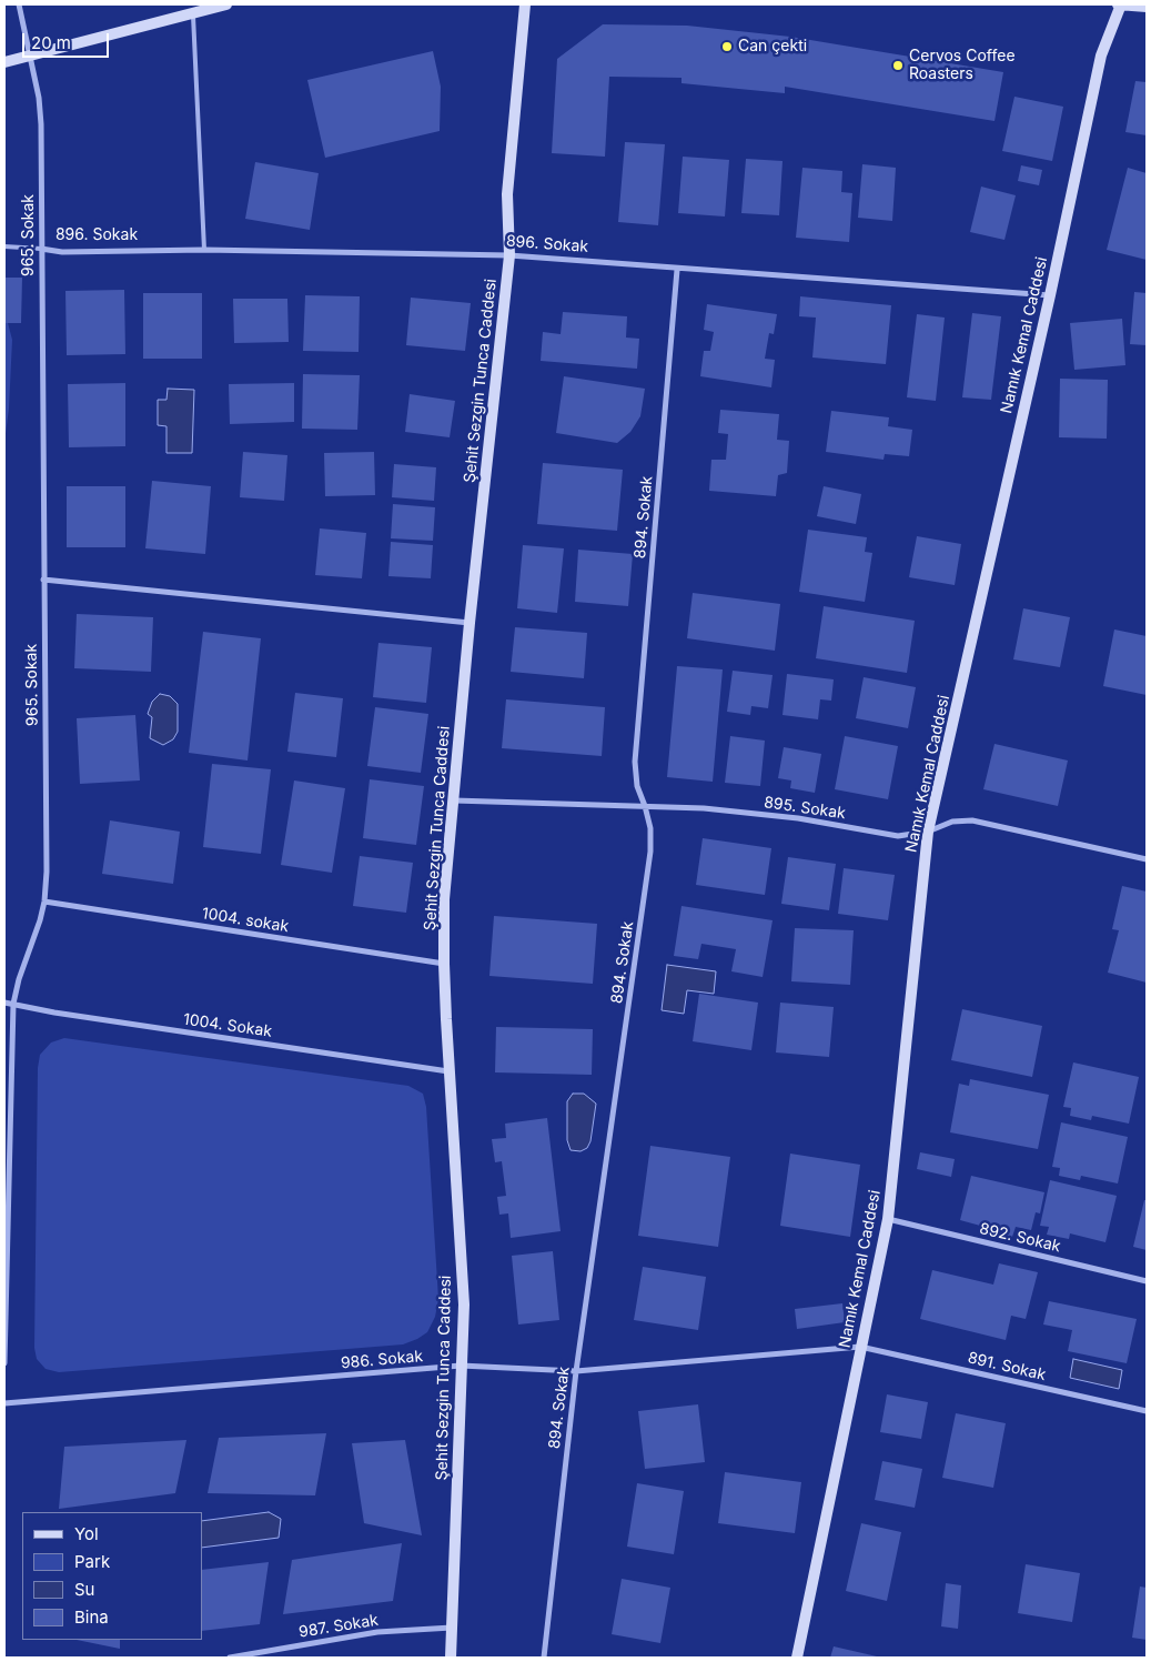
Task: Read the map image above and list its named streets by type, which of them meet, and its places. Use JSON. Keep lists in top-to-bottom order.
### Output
{
  "streets": {
    "street": [
      "965. Sokak",
      "896. Sokak",
      "Namık Kemal Caddesi",
      "Şehit Sezgin Tunca Caddesi",
      "894. Sokak",
      "895. Sokak",
      "1004. sokak",
      "1004. Sokak",
      "892. Sokak",
      "986. Sokak",
      "891. Sokak",
      "987. Sokak"
    ]
  },
  "crossings": [
    ["965. Sokak", "896. Sokak"],
    ["965. Sokak", "1004. sokak"],
    ["965. Sokak", "1004. Sokak"],
    ["896. Sokak", "Namık Kemal Caddesi"],
    ["896. Sokak", "Şehit Sezgin Tunca Caddesi"],
    ["896. Sokak", "894. Sokak"],
    ["Namık Kemal Caddesi", "895. Sokak"],
    ["Namık Kemal Caddesi", "892. Sokak"],
    ["Namık Kemal Caddesi", "986. Sokak"],
    ["Namık Kemal Caddesi", "891. Sokak"],
    ["Şehit Sezgin Tunca Caddesi", "895. Sokak"],
    ["Şehit Sezgin Tunca Caddesi", "1004. sokak"],
    ["Şehit Sezgin Tunca Caddesi", "1004. Sokak"],
    ["Şehit Sezgin Tunca Caddesi", "986. Sokak"],
    ["Şehit Sezgin Tunca Caddesi", "987. Sokak"],
    ["894. Sokak", "895. Sokak"],
    ["894. Sokak", "986. Sokak"],
    ["986. Sokak", "891. Sokak"]
  ],
  "places": ["Can çekti", "Cervos Coffee Roasters"],
  "legend": [
    "Yol",
    "Park",
    "Su",
    "Bina"
  ],
  "scale_bar": "20 m"
}
